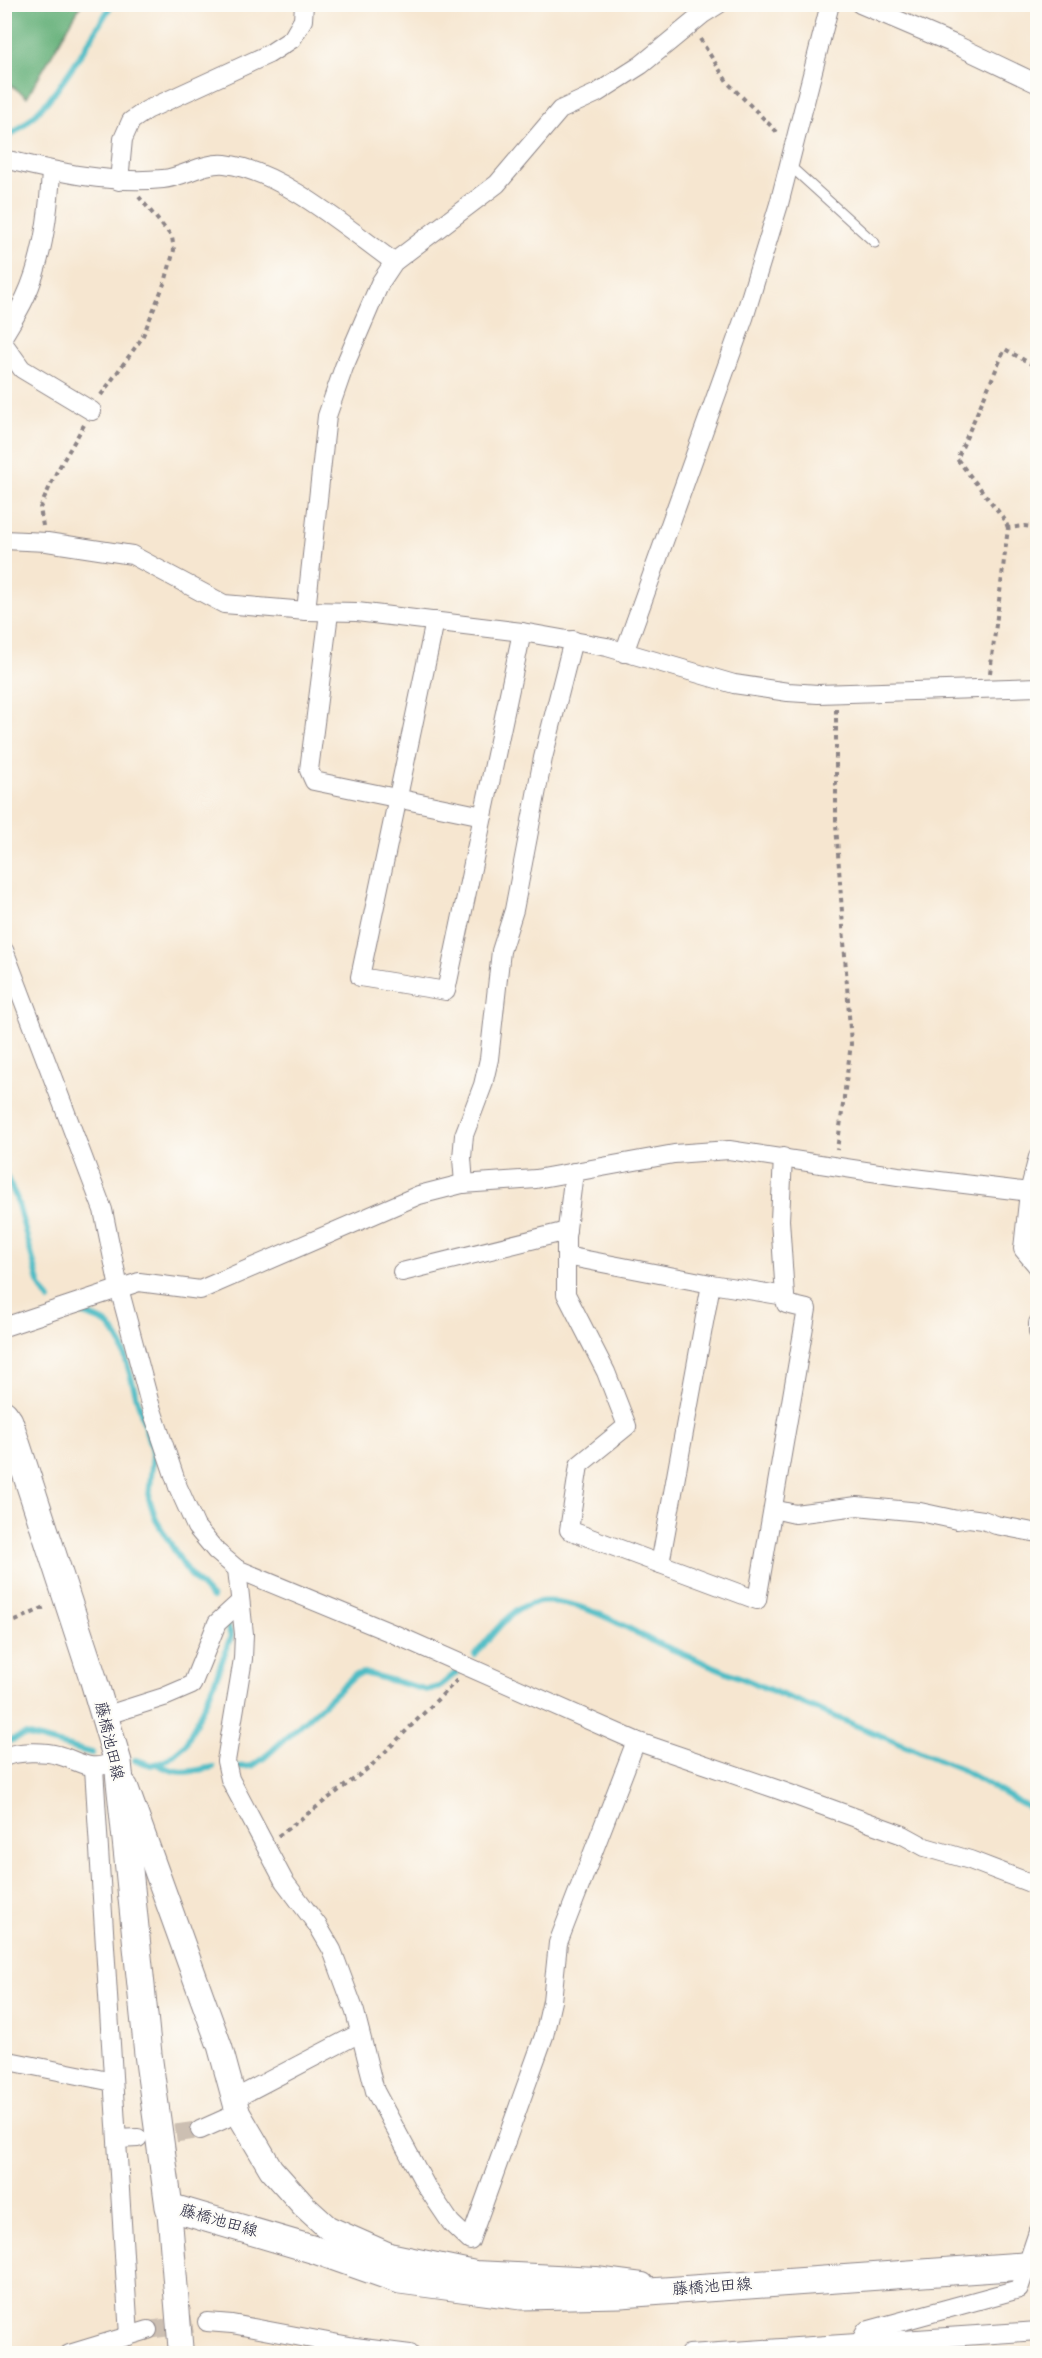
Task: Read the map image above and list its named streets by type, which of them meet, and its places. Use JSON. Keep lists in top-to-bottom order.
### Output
{
  "streets": {
    "main road": ["藤橋池田線"]
  }
}
